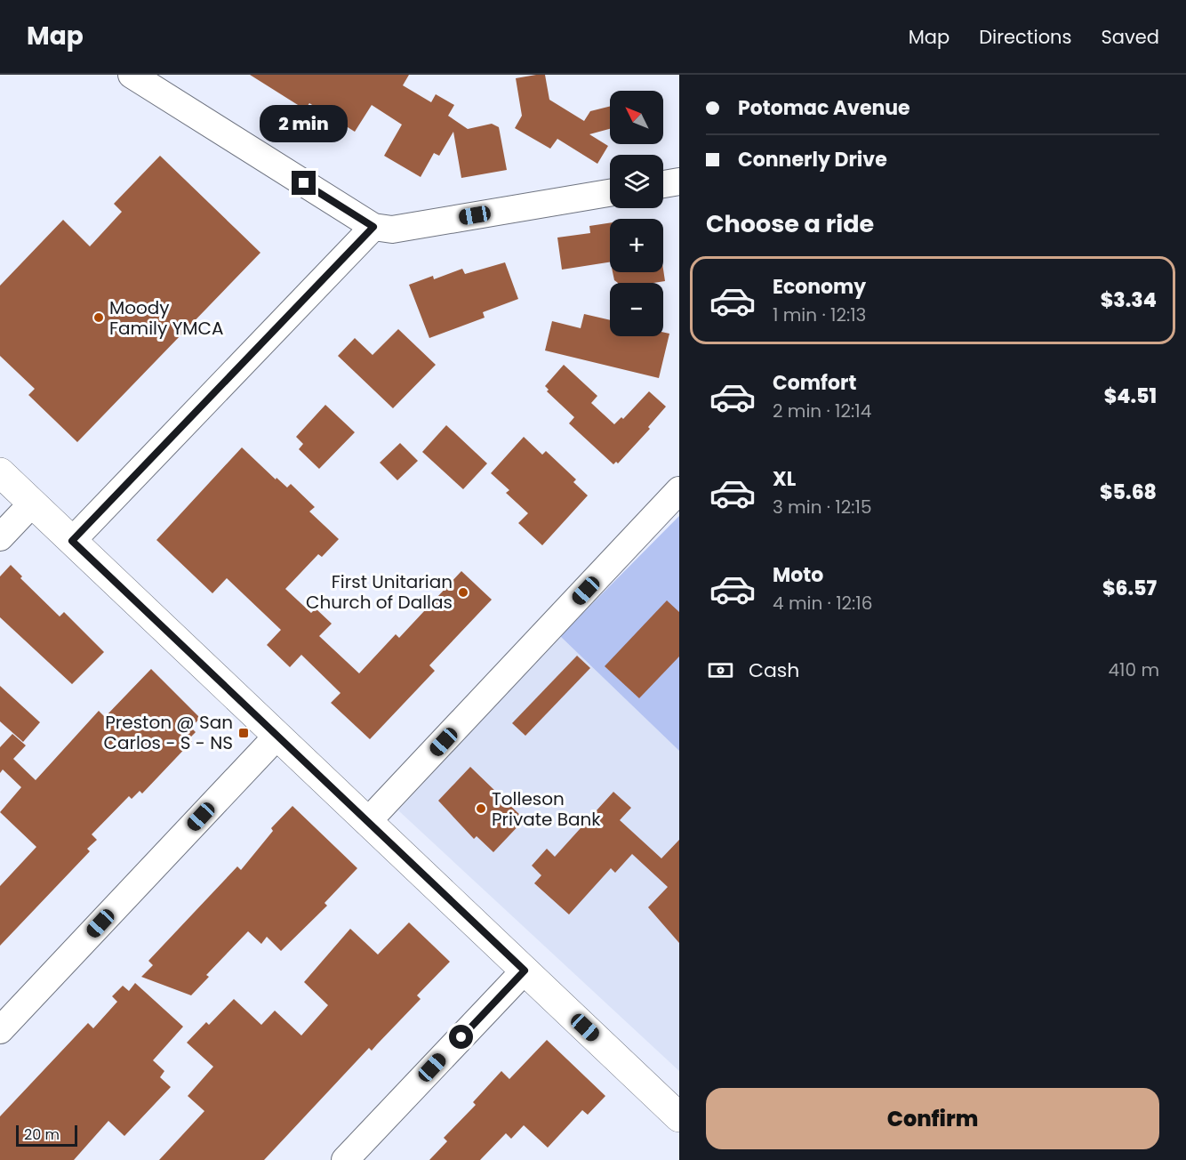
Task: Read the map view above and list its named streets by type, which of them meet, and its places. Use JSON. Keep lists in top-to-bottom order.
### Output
{
  "places": {
    "other": ["Moody Family YMCA", "First Unitarian Church of Dallas", "Tolleson Private Bank"],
    "transit": ["Preston @ San Carlos - S - NS"]
  },
  "scale_bar": "20 m",
  "north": "top left",
  "page": {
    "header": "Map",
    "nav": ["Map", "Directions", "Saved"],
    "banner": ["Potomac Avenue", "Connerly Drive"],
    "map_buttons": ["+", "−"],
    "bubble": "2 min",
    "heading": "Choose a ride",
    "list": [
      {
        "name": "Economy",
        "note": "1 min · 12:13",
        "value": "$3.34"
      },
      {
        "name": "Comfort",
        "note": "2 min · 12:14",
        "value": "$4.51"
      },
      {
        "name": "XL",
        "note": "3 min · 12:15",
        "value": "$5.68"
      },
      {
        "name": "Moto",
        "note": "4 min · 12:16",
        "value": "$6.57"
      }
    ],
    "pay": ["Cash", "410 m"],
    "buttons": "Confirm",
    "scale": "20 m"
  }
}
